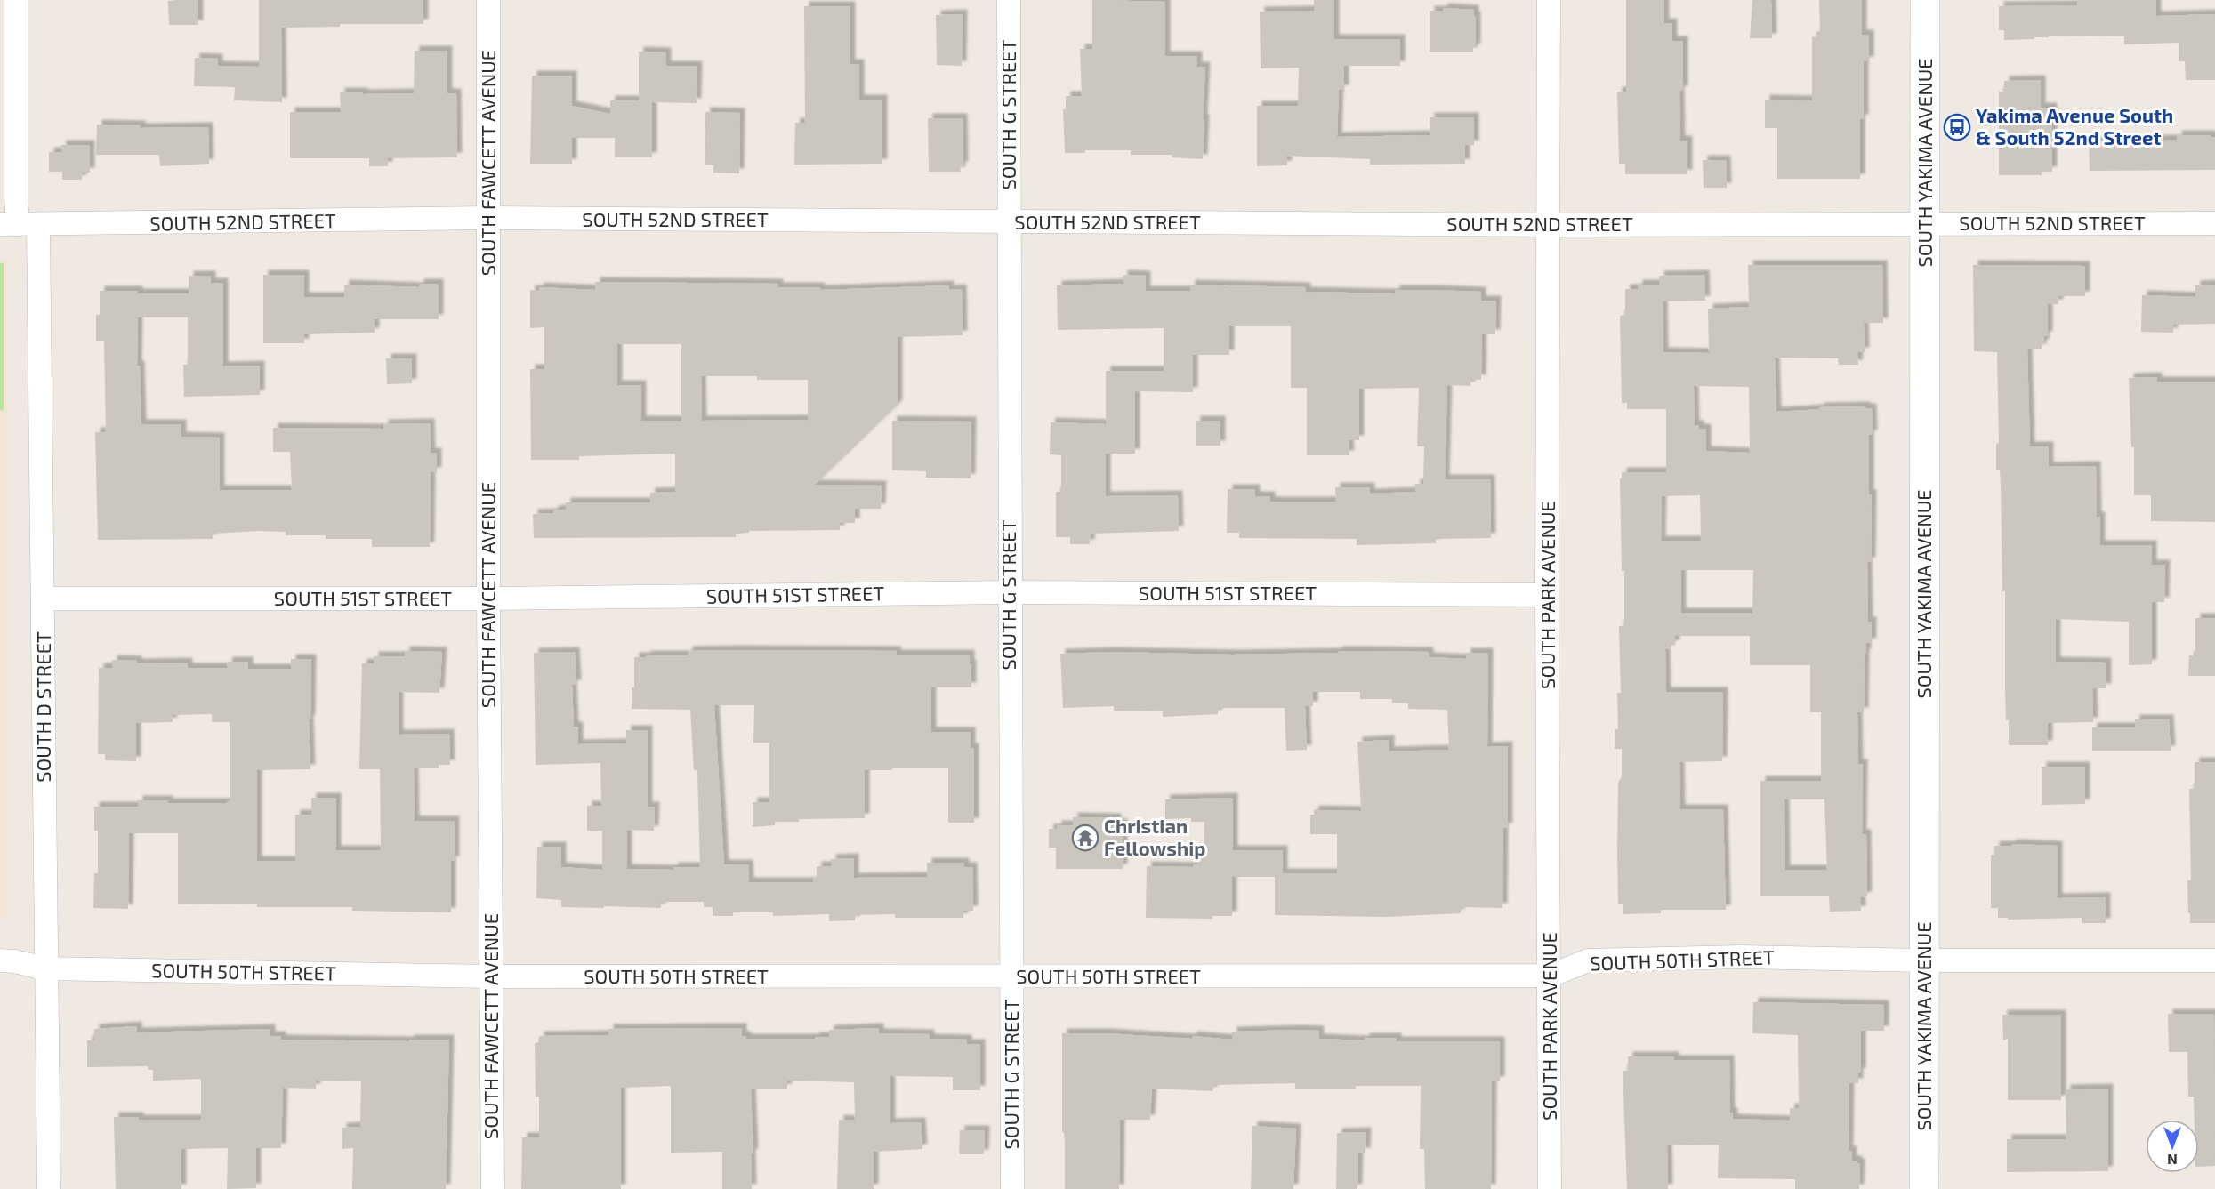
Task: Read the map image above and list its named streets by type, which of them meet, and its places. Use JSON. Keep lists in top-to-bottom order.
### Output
{
  "streets": {
    "main road": ["SOUTH YAKIMA AVENUE"],
    "street": [
      "SOUTH G STREET",
      "SOUTH FAWCETT AVENUE",
      "SOUTH 52ND STREET",
      "SOUTH 51ST STREET",
      "SOUTH PARK AVENUE",
      "SOUTH D STREET",
      "SOUTH 50TH STREET"
    ]
  },
  "crossings": [
    ["SOUTH G STREET", "SOUTH 52ND STREET"],
    ["SOUTH G STREET", "SOUTH 51ST STREET"],
    ["SOUTH G STREET", "SOUTH 50TH STREET"],
    ["SOUTH FAWCETT AVENUE", "SOUTH 52ND STREET"],
    ["SOUTH FAWCETT AVENUE", "SOUTH 51ST STREET"],
    ["SOUTH FAWCETT AVENUE", "SOUTH 50TH STREET"],
    ["SOUTH YAKIMA AVENUE", "SOUTH 52ND STREET"],
    ["SOUTH YAKIMA AVENUE", "SOUTH 50TH STREET"],
    ["SOUTH 52ND STREET", "SOUTH PARK AVENUE"],
    ["SOUTH 52ND STREET", "SOUTH D STREET"],
    ["SOUTH 51ST STREET", "SOUTH PARK AVENUE"],
    ["SOUTH 51ST STREET", "SOUTH D STREET"],
    ["SOUTH PARK AVENUE", "SOUTH 50TH STREET"],
    ["SOUTH D STREET", "SOUTH 50TH STREET"]
  ],
  "places": {
    "bus stop": ["Yakima Avenue South & South 52nd Street"],
    "temple": ["Christian Fellowship"]
  },
  "north": "bottom"
}
